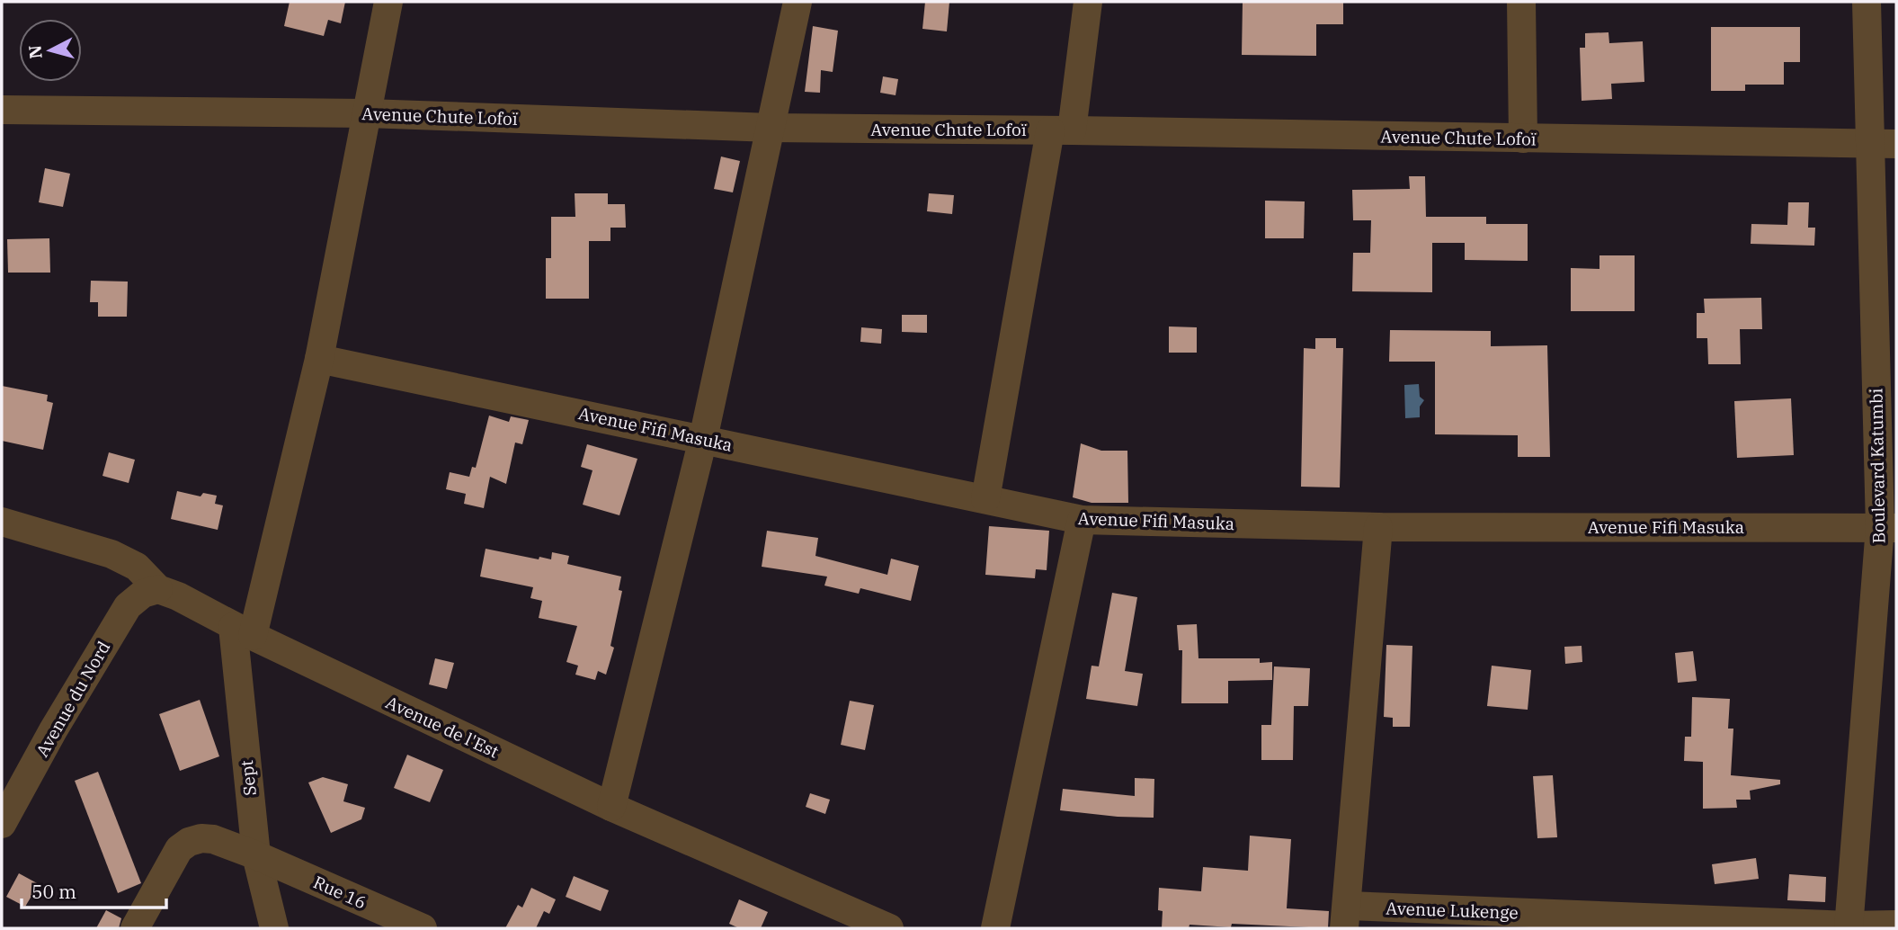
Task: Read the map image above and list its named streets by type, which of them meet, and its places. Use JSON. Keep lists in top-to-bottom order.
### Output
{
  "streets": {
    "street": [
      "Avenue Chute Lofoï",
      "Avenue Fifi Masuka",
      "Boulevard Katumbi",
      "Avenue du Nord",
      "Avenue de l'Est",
      "Sept",
      "Rue 16",
      "Avenue Lukenge"
    ]
  },
  "crossings": [
    ["Avenue Chute Lofoï", "Boulevard Katumbi"],
    ["Avenue Chute Lofoï", "Sept"],
    ["Avenue Fifi Masuka", "Boulevard Katumbi"],
    ["Avenue Fifi Masuka", "Sept"],
    ["Boulevard Katumbi", "Avenue Lukenge"],
    ["Avenue du Nord", "Avenue de l'Est"],
    ["Avenue de l'Est", "Sept"],
    ["Sept", "Rue 16"]
  ],
  "scale_bar": "50 m",
  "north": "left"
}
